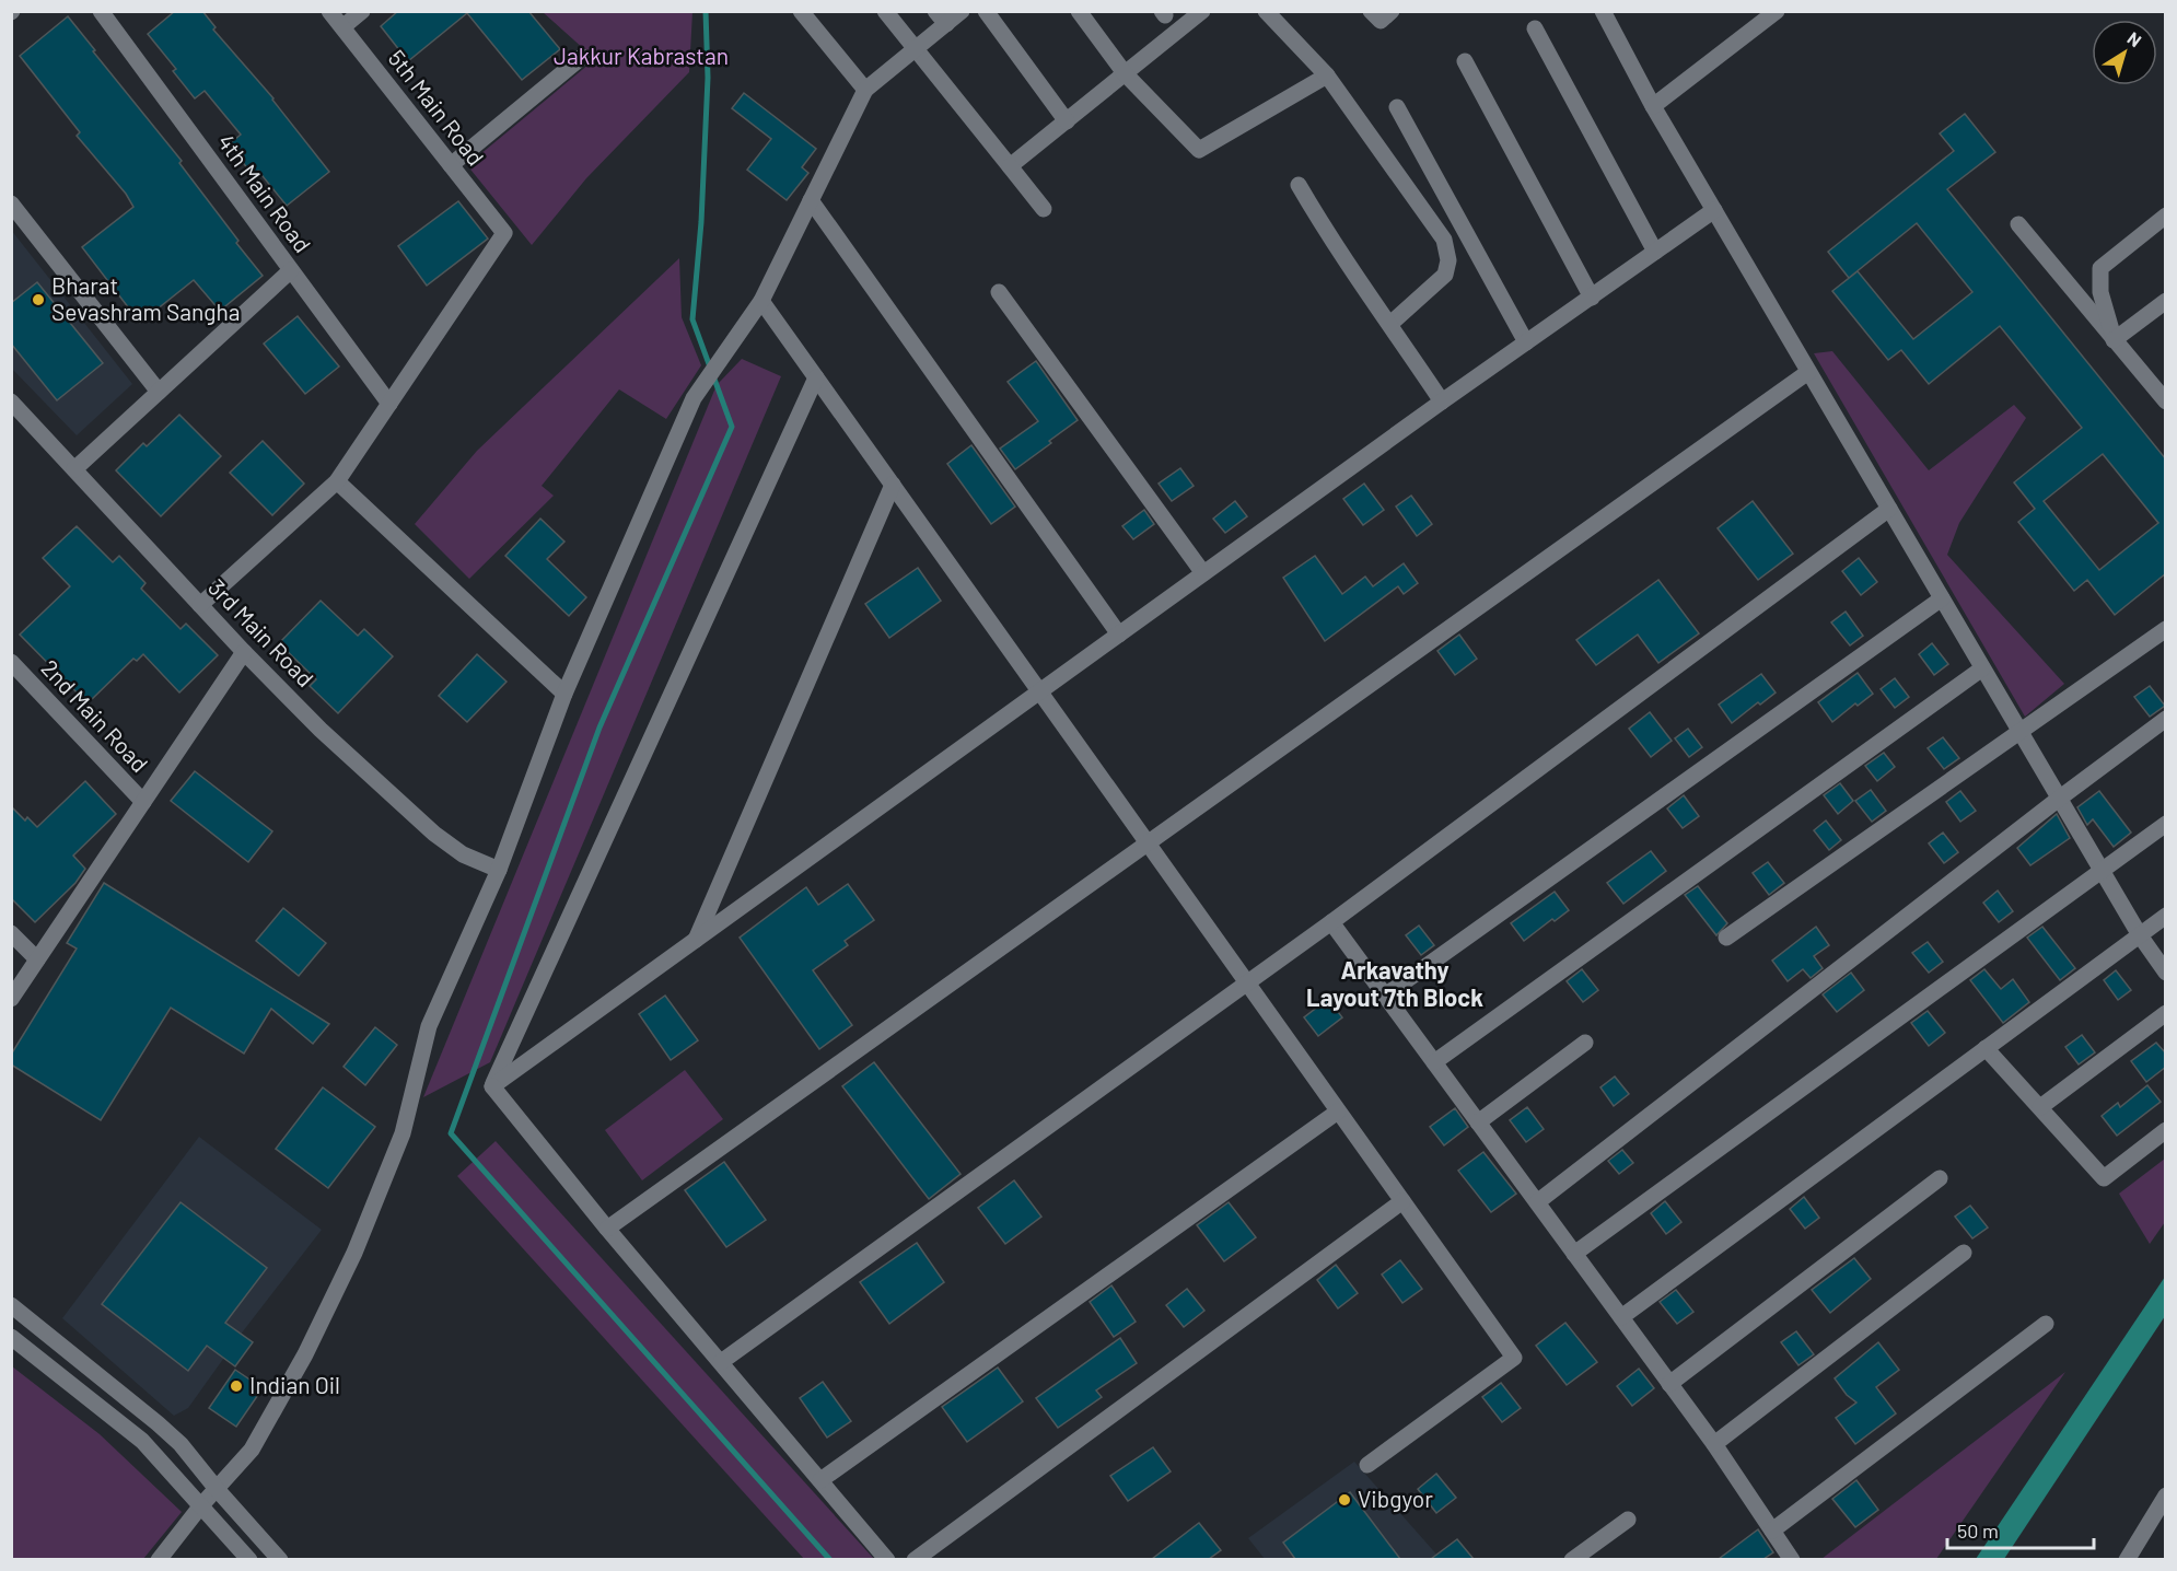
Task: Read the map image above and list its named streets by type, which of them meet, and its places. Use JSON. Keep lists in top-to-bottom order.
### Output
{
  "streets": {
    "street": [
      "5th Main Road",
      "4th Main Road",
      "3rd Main Road",
      "2nd Main Road"
    ]
  },
  "crossings": [
    ["5th Main Road", "4th Main Road"]
  ],
  "districts": ["Arkavathy Layout 7th Block"],
  "parks": ["Jakkur Kabrastan"],
  "places": ["Bharat Sevashram Sangha", "Indian Oil", "Vibgyor"],
  "scale_bar": "50 m",
  "north": "top right"
}
